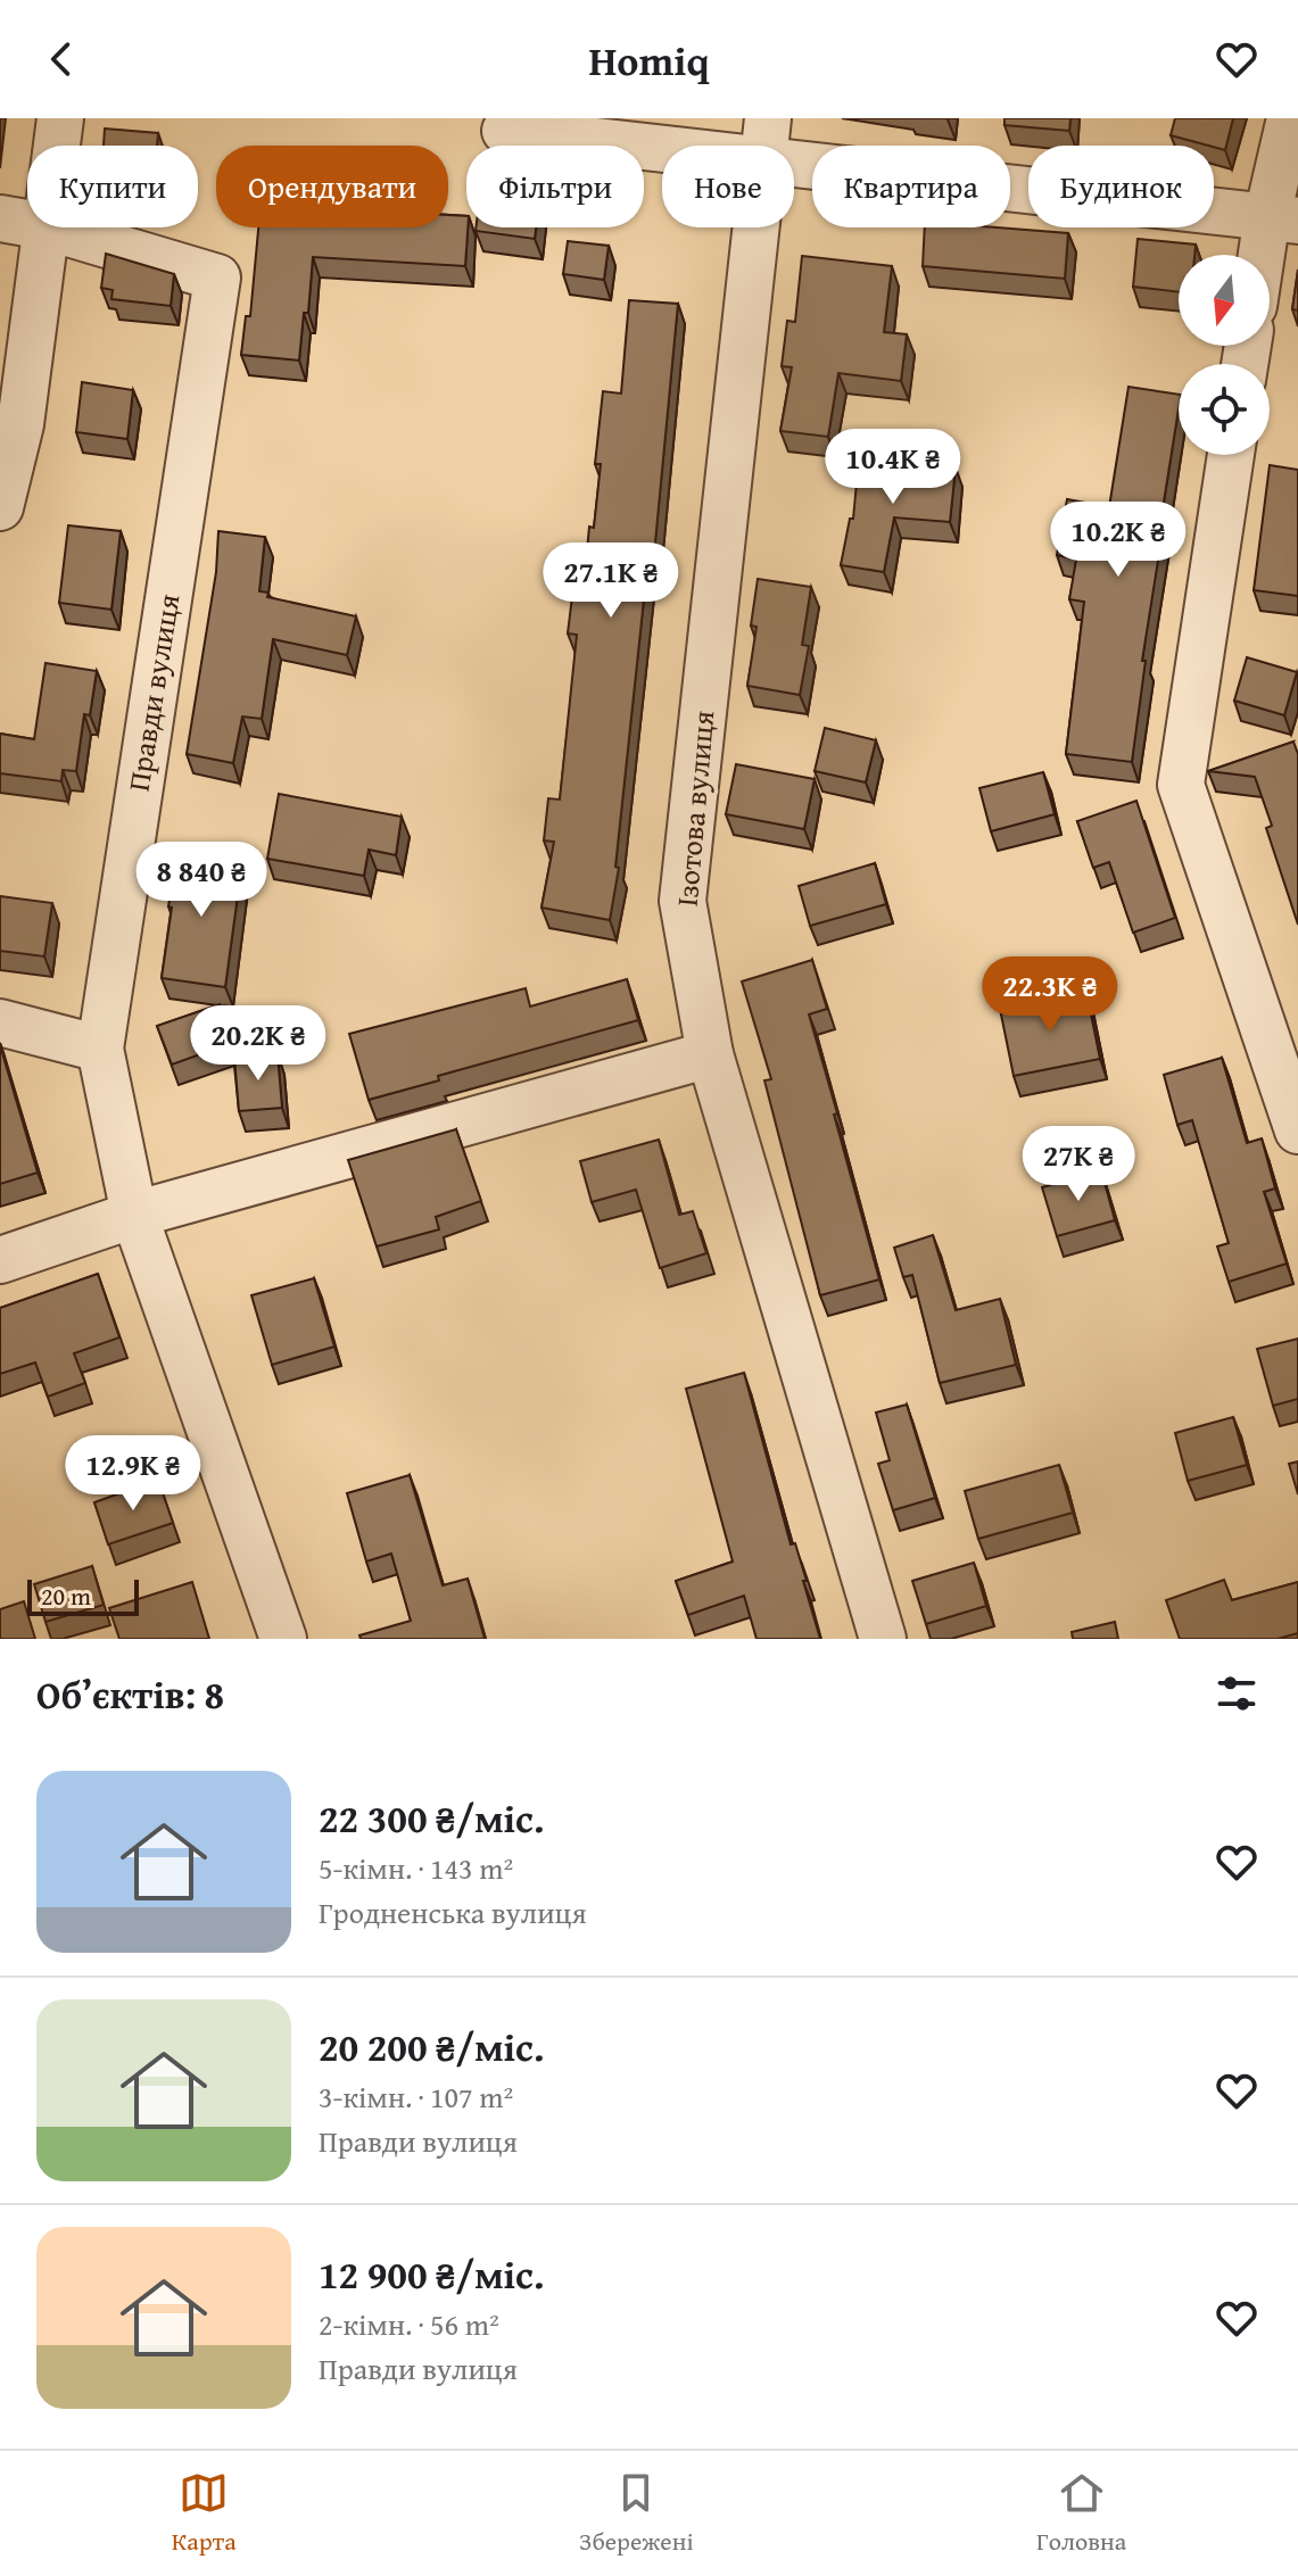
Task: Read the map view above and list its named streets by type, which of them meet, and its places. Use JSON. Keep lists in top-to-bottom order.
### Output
{
  "streets": {
    "street": ["Правди вулиця", "Ізотова вулиця"]
  },
  "scale_bar": "20 m",
  "north": "bottom",
  "page": {
    "header": "Homiq",
    "chip": [
      "Купити",
      "Орендувати",
      "Фільтри",
      "Нове",
      "Квартира",
      "Будинок"
    ],
    "price": [
      "10.4K ₴",
      "10.2K ₴",
      "27.1K ₴",
      "8 840 ₴",
      "22.3K ₴",
      "20.2K ₴",
      "27K ₴",
      "12.9K ₴"
    ],
    "scale": "20 m",
    "heading": "Об’єктів: 8",
    "list": [
      {
        "name": "22 300 ₴/міс.",
        "note": "5-кімн. · 143 m² · Гродненська вулиця"
      },
      {
        "name": "20 200 ₴/міс.",
        "note": "3-кімн. · 107 m² · Правди вулиця"
      },
      {
        "name": "12 900 ₴/міс.",
        "note": "2-кімн. · 56 m² · Правди вулиця"
      }
    ],
    "tabs": ["Карта", "Збережені", "Головна"]
  }
}
